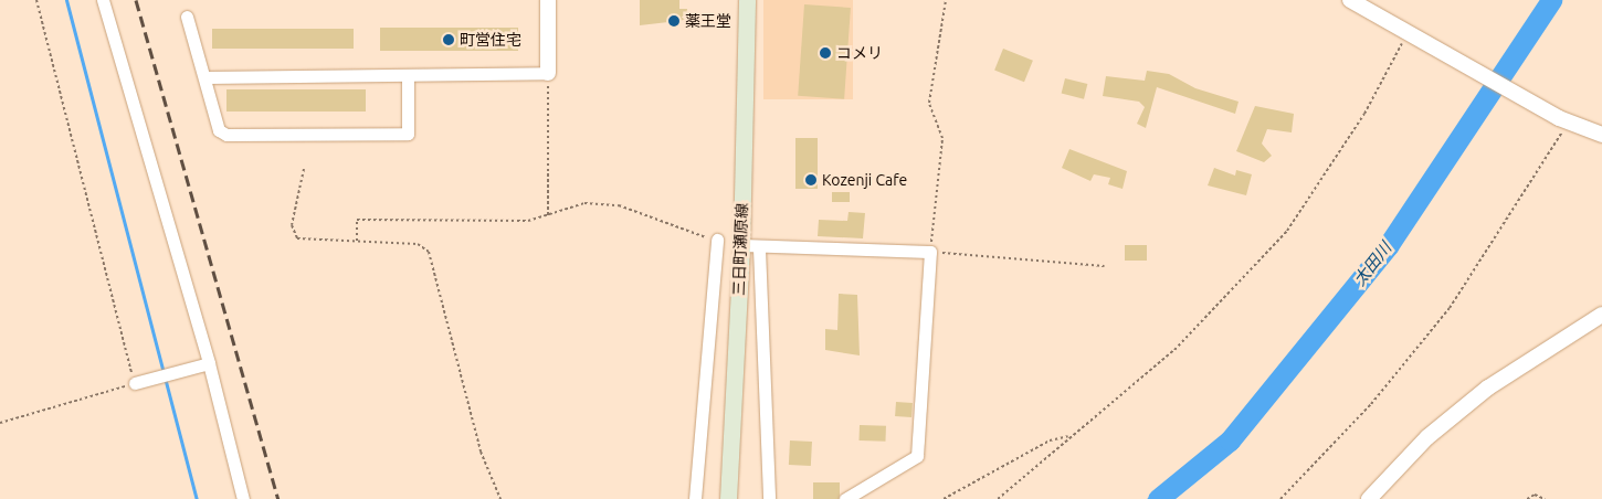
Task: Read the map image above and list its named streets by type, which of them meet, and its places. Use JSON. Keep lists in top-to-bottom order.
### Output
{
  "streets": {
    "main road": ["三日町瀬原線"]
  },
  "water": ["太田川"],
  "places": [
    "薬王堂",
    "町営住宅",
    "コメリ",
    "Kozenji Cafe"
  ]
}
